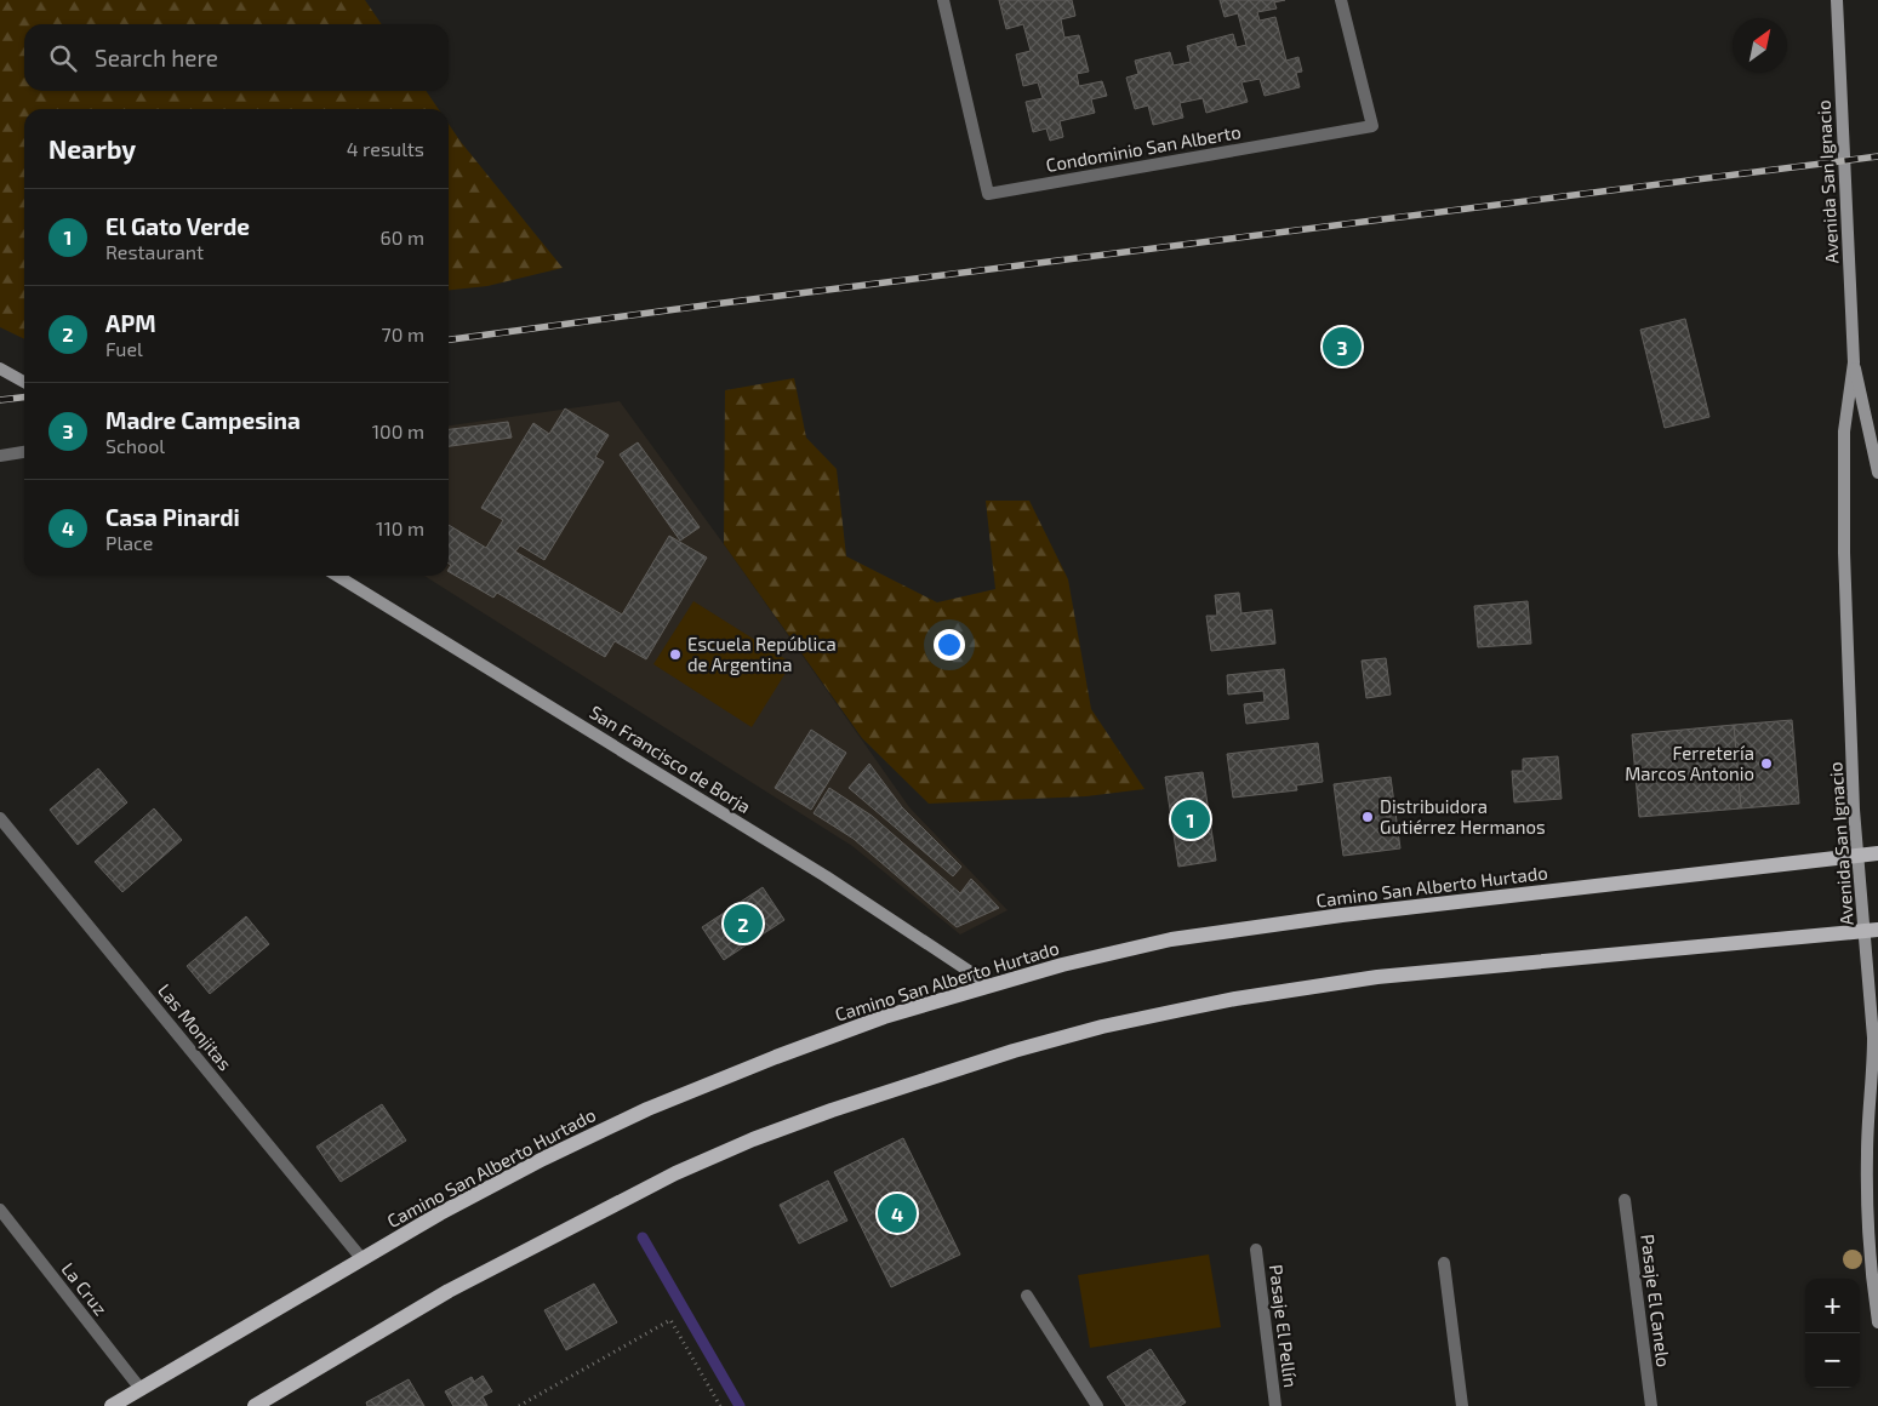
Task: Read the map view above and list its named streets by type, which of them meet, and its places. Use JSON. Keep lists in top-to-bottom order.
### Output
{
  "streets": {
    "main road": ["Avenida San Ignacio", "San Francisco de Borja", "Camino San Alberto Hurtado"],
    "street": [
      "Condominio San Alberto",
      "Las Monjitas",
      "La Cruz",
      "Pasaje El Canelo",
      "Pasaje El Pellín"
    ]
  },
  "crossings": [
    ["Avenida San Ignacio", "Camino San Alberto Hurtado"],
    ["San Francisco de Borja", "Camino San Alberto Hurtado"],
    ["Camino San Alberto Hurtado", "Las Monjitas"],
    ["Camino San Alberto Hurtado", "La Cruz"]
  ],
  "places": ["Escuela República de Argentina", "Ferretería Marcos Antonio", "Distribuidora Gutiérrez Hermanos"],
  "north": "top right",
  "page": {
    "search": "Search here",
    "heading": ["Nearby", "4 results"],
    "list": [
      {
        "mark": "1",
        "name": "El Gato Verde",
        "note": "Restaurant",
        "value": "60 m"
      },
      {
        "mark": "2",
        "name": "APM",
        "note": "Fuel",
        "value": "70 m"
      },
      {
        "mark": "3",
        "name": "Madre Campesina",
        "note": "School",
        "value": "100 m"
      },
      {
        "mark": "4",
        "name": "Casa Pinardi",
        "note": "Place",
        "value": "110 m"
      }
    ],
    "pins": [
      "3",
      "1",
      "2",
      "4"
    ],
    "map_buttons": ["+", "−"]
  }
}
